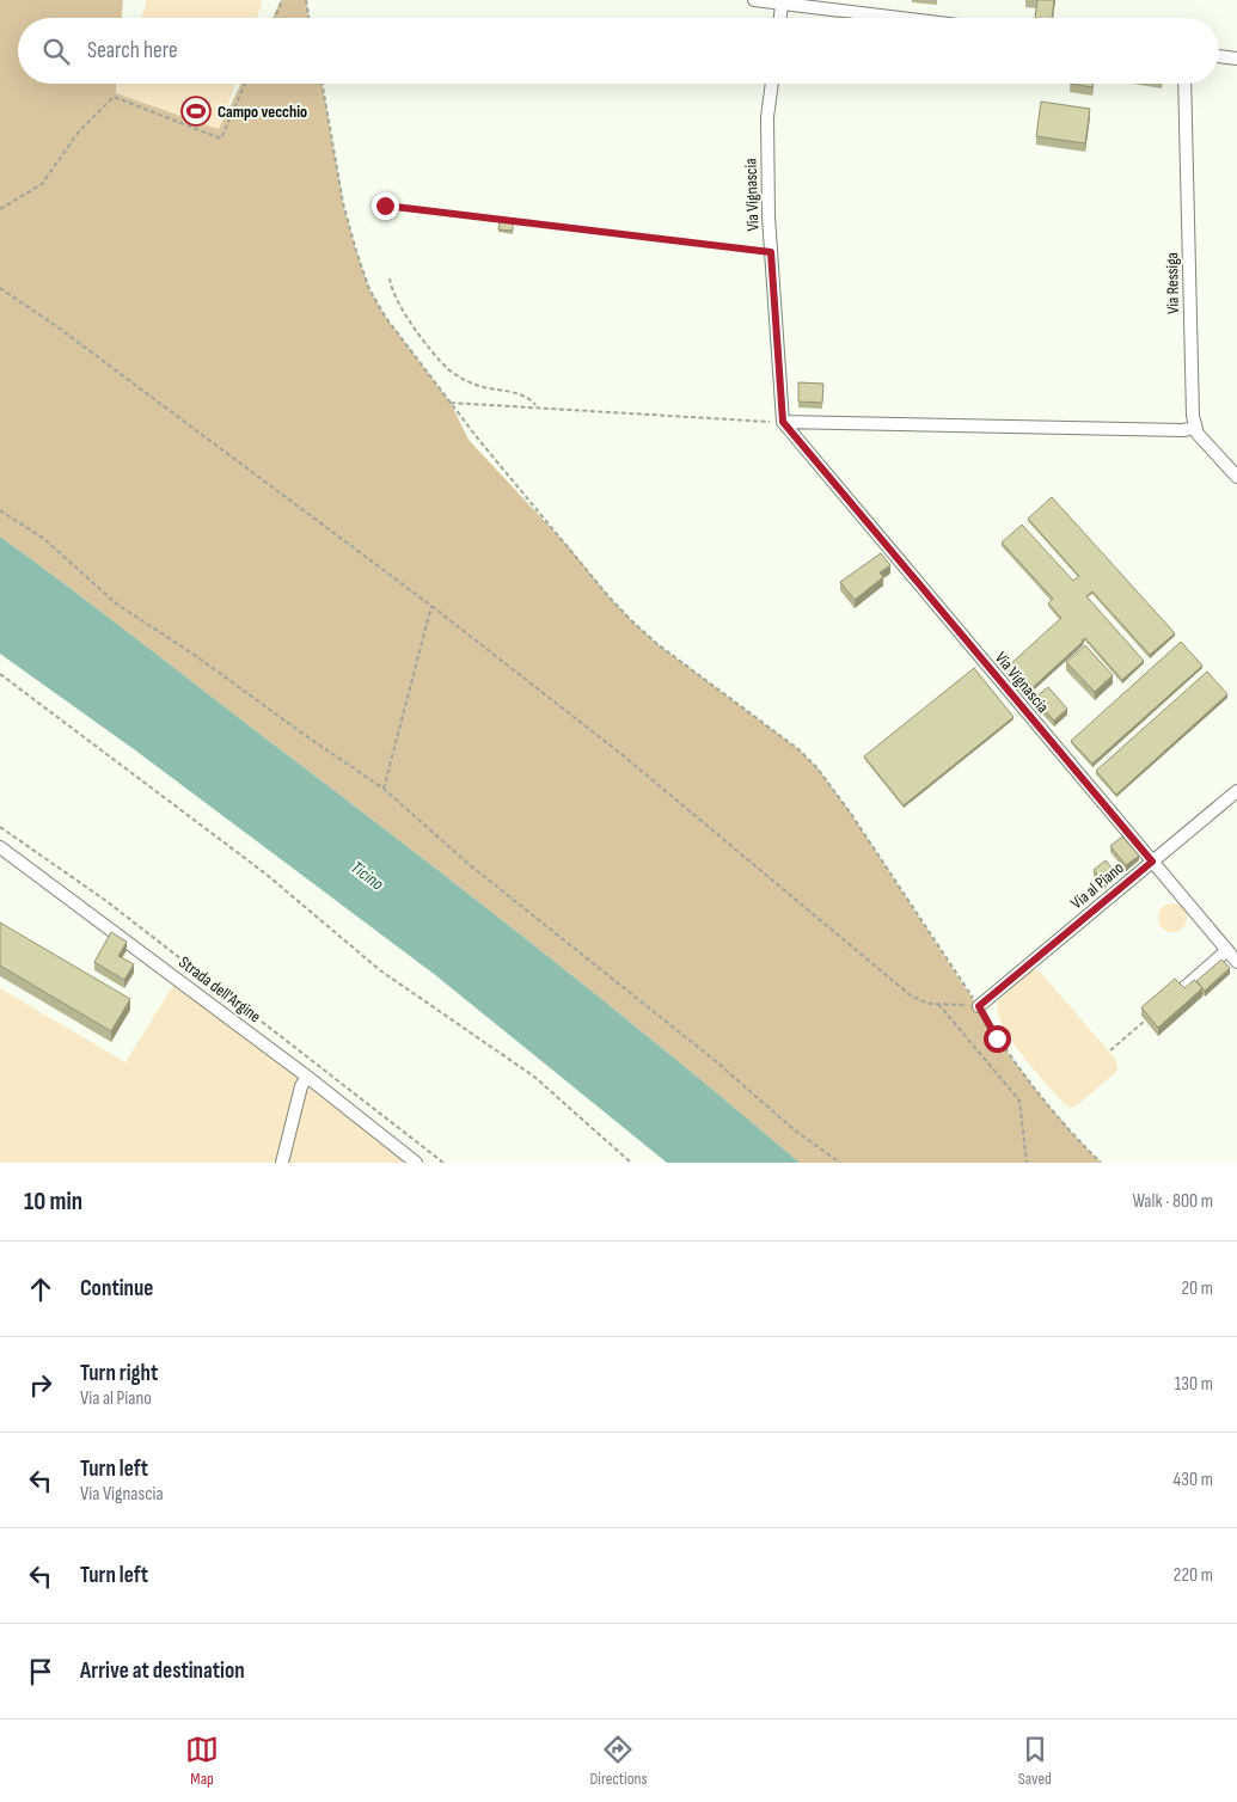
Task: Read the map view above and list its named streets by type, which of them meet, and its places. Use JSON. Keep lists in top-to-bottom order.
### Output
{
  "streets": {
    "street": [
      "Via Vignascia",
      "Via Ressiga",
      "Via al Piano",
      "Strada dell'Argine"
    ]
  },
  "crossings": [
    ["Via Vignascia", "Via al Piano"]
  ],
  "water": ["Ticino"],
  "places": {
    "sports": ["Campo vecchio"]
  },
  "page": {
    "search": "Search here",
    "heading": ["10 min", "Walk · 800 m"],
    "list": [
      ["Continue", "20 m"],
      ["Turn right", "Via al Piano", "130 m"],
      ["Turn left", "Via Vignascia", "430 m"],
      ["Turn left", "220 m"],
      "Arrive at destination"
    ],
    "nav": ["Map", "Directions", "Saved"]
  }
}
